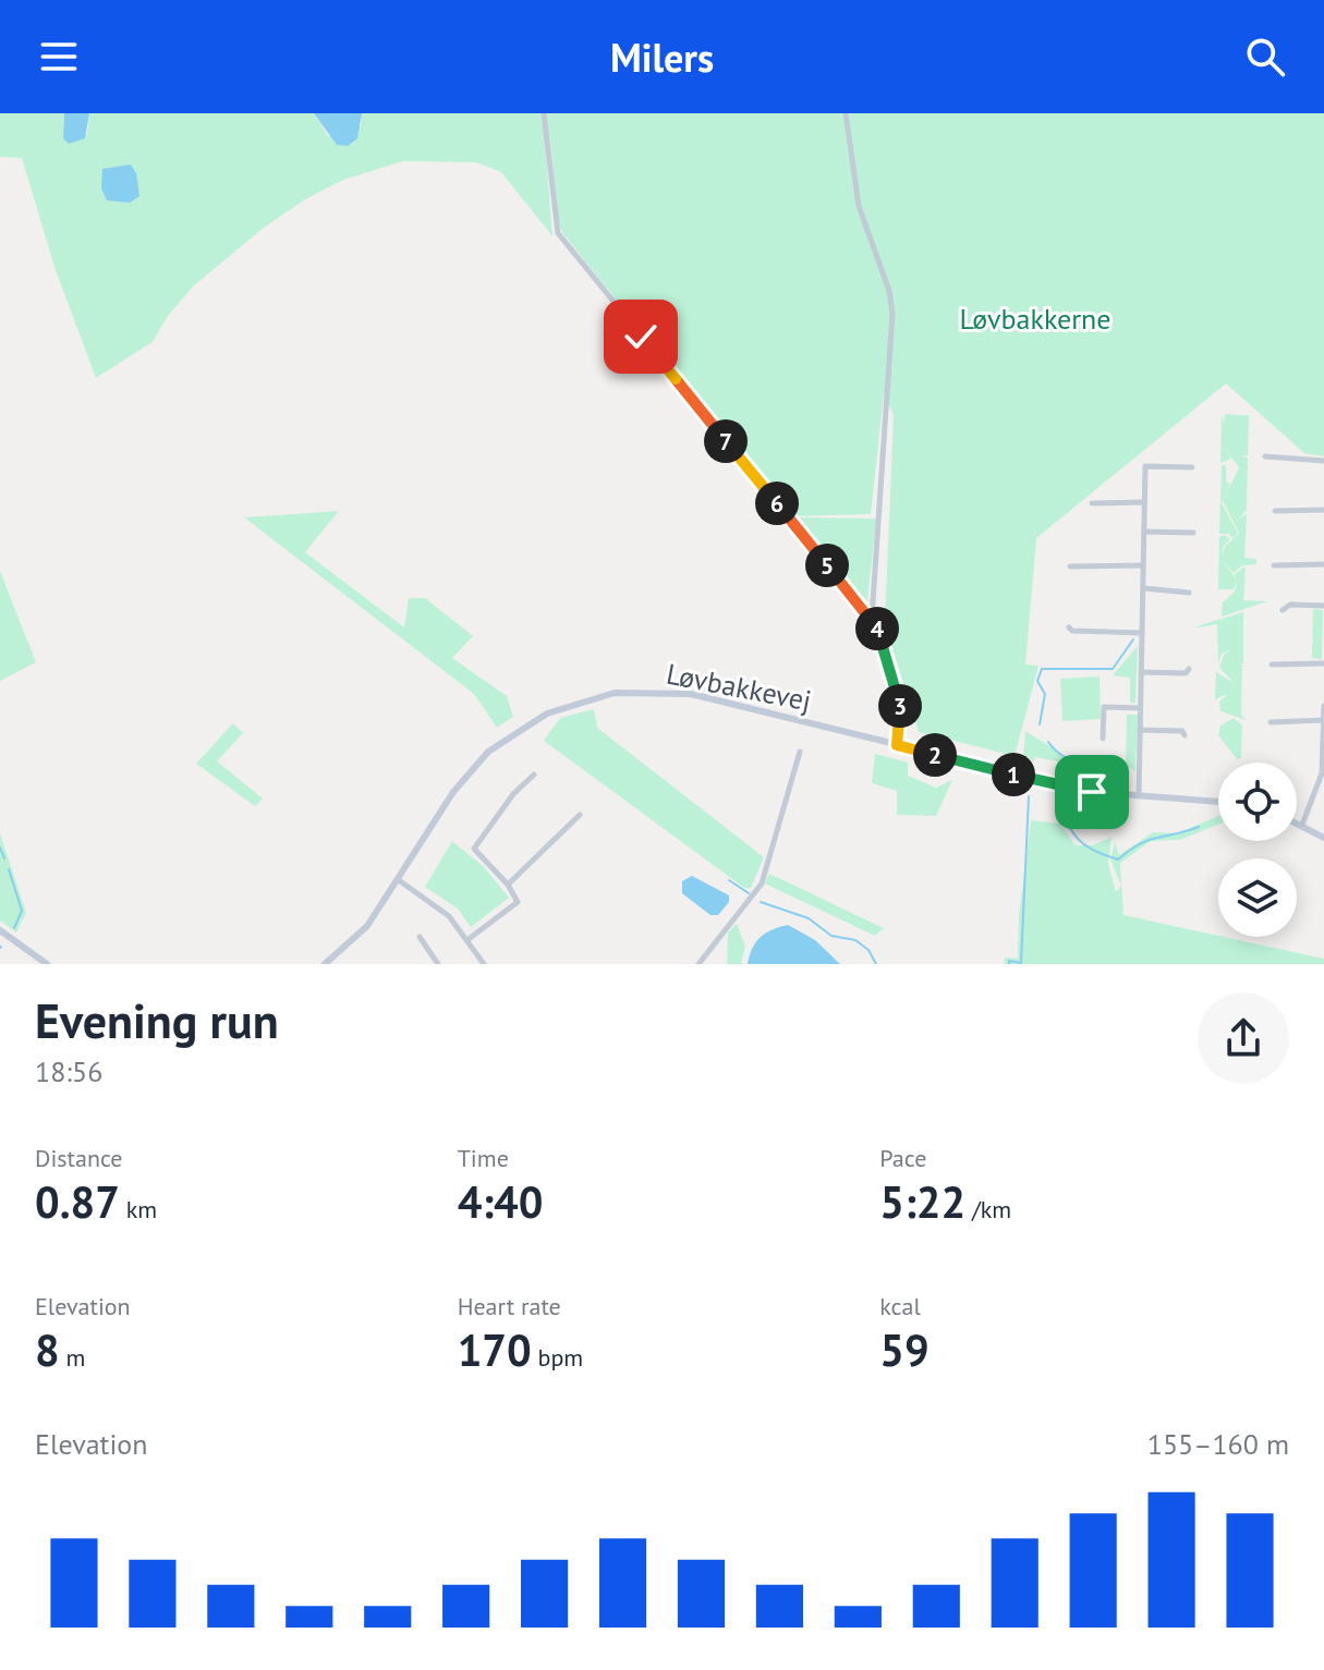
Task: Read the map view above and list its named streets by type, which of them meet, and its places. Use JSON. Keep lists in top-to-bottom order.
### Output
{
  "streets": {
    "street": ["Løvbakkevej"]
  },
  "parks": ["Løvbakkerne"],
  "page": {
    "header": "Milers",
    "pins": [
      "7",
      "6",
      "5",
      "4",
      "3",
      "2",
      "1"
    ],
    "heading": ["Evening run", "18:56"],
    "stats": [
      ["Distance", "0.87 km"],
      ["Time", "4:40"],
      ["Pace", "5:22 /km"],
      ["Elevation", "8 m"],
      ["Heart rate", "170 bpm"],
      ["kcal", "59"]
    ],
    "chart": ["Elevation", "155–160 m"]
  }
}
